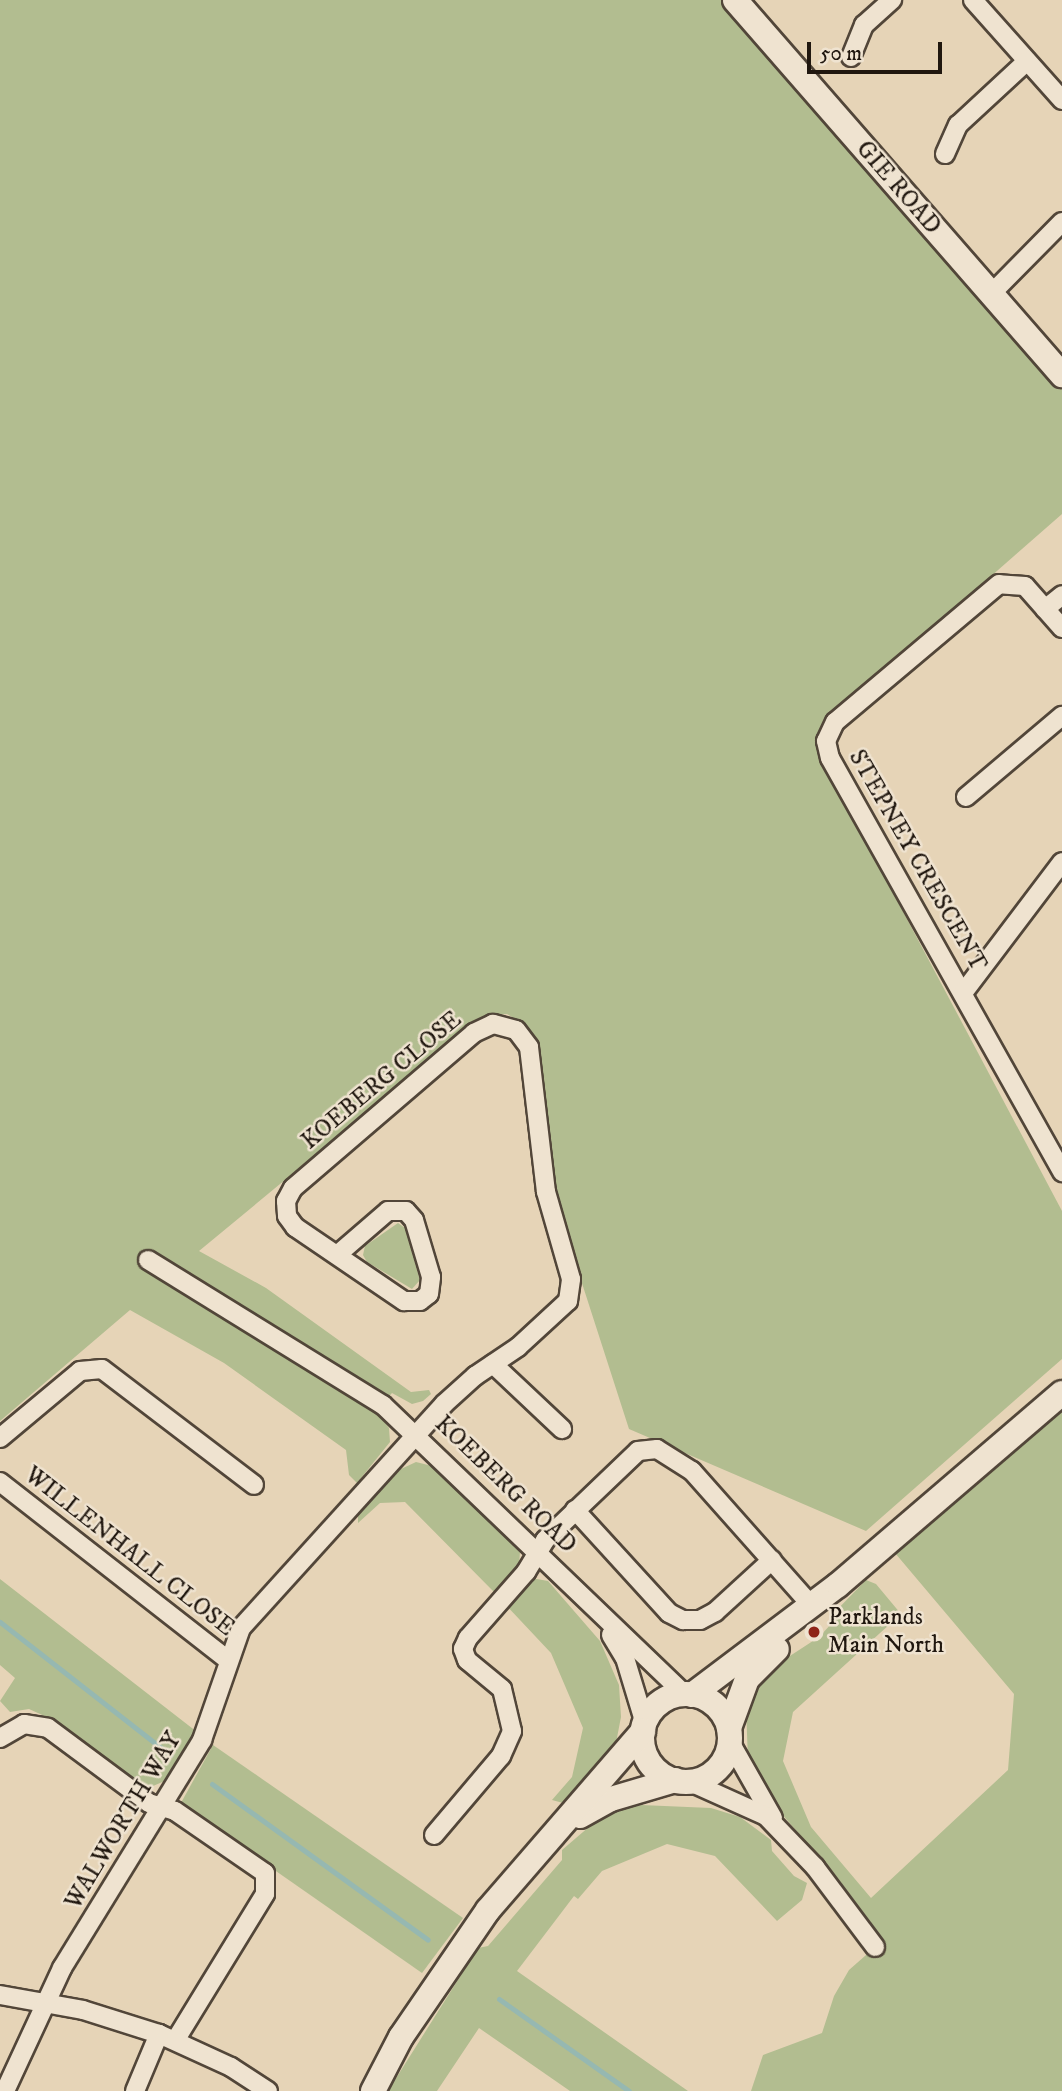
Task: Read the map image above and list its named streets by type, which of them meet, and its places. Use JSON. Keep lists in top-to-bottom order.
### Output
{
  "streets": {
    "street": [
      "GIE ROAD",
      "STEPNEY CRESCENT",
      "KOEBERG CLOSE",
      "KOEBERG ROAD",
      "WILLENHALL CLOSE",
      "WALWORTH WAY"
    ]
  },
  "crossings": [
    ["KOEBERG CLOSE", "KOEBERG ROAD"],
    ["KOEBERG CLOSE", "WALWORTH WAY"],
    ["KOEBERG ROAD", "WALWORTH WAY"],
    ["WILLENHALL CLOSE", "WALWORTH WAY"]
  ],
  "places": ["Parklands Main North"],
  "scale_bar": "50 m"
}
